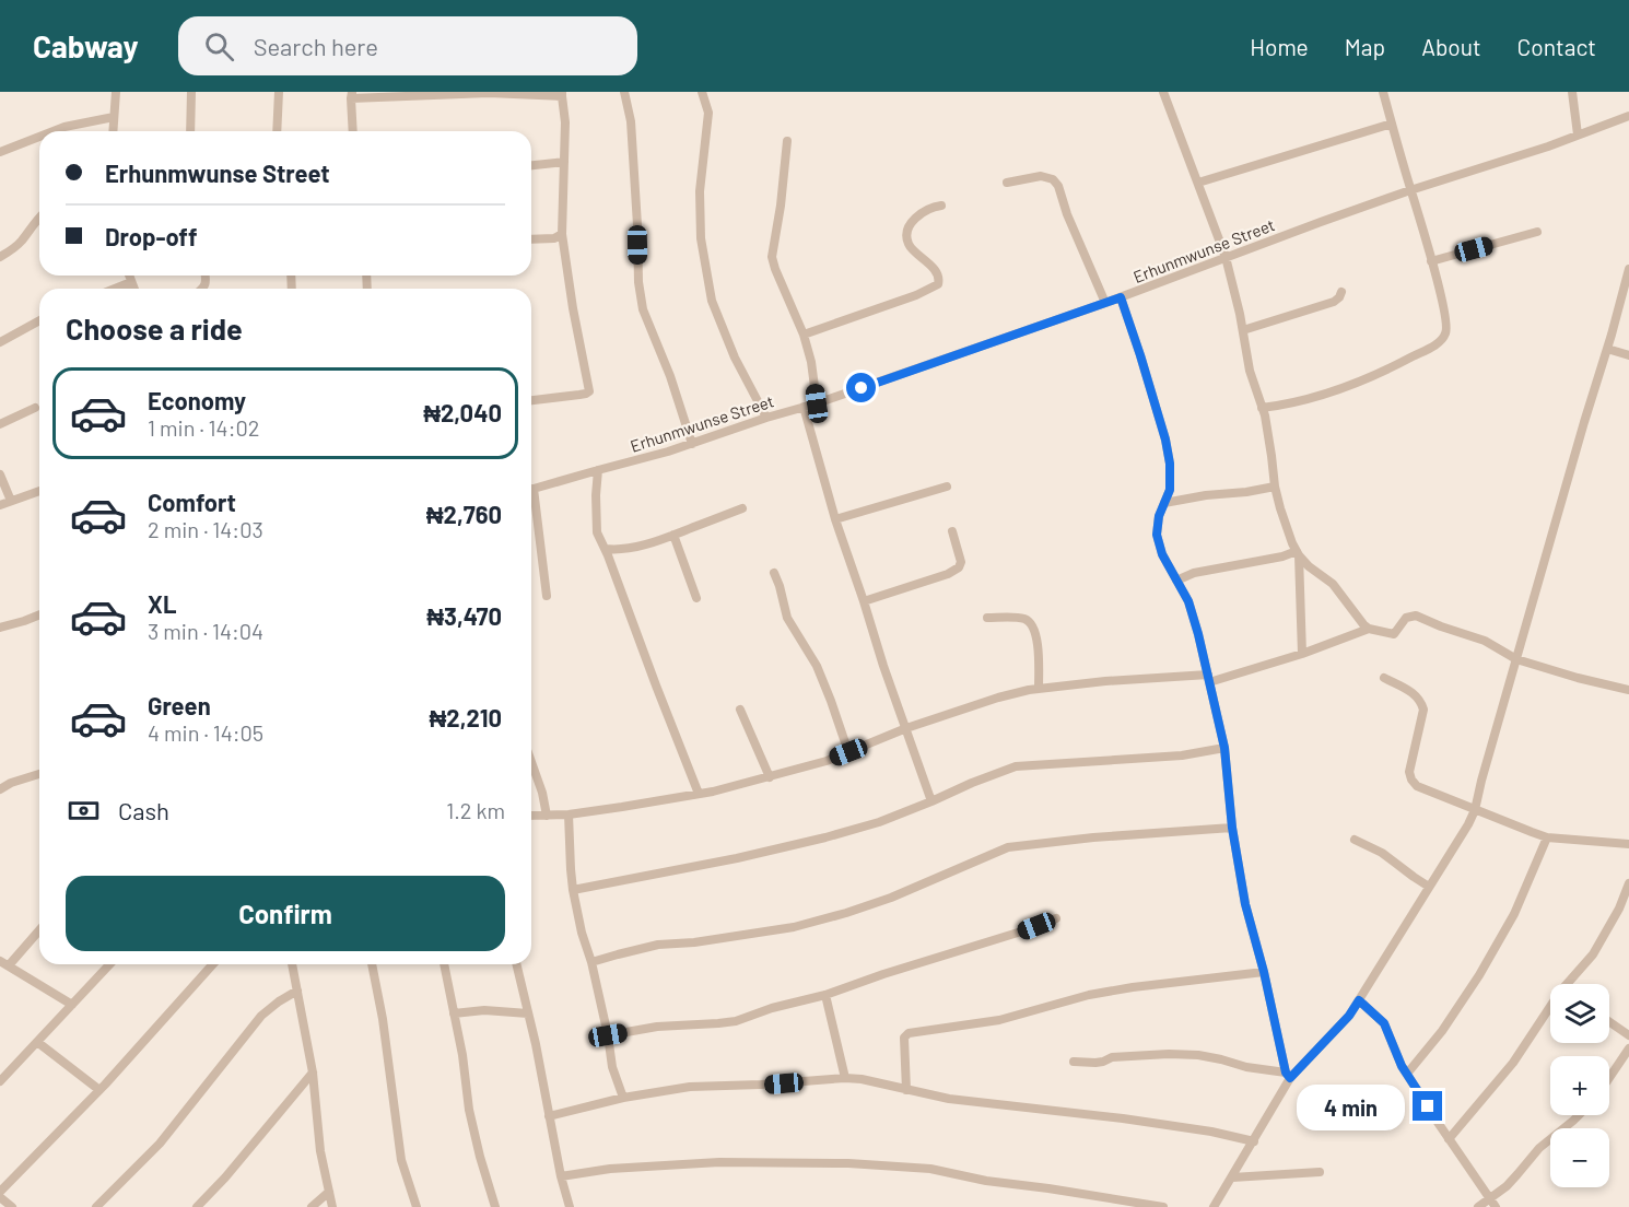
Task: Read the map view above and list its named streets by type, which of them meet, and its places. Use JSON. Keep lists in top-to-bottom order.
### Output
{
  "streets": {
    "street": ["Erhunmwunse Street"]
  },
  "page": {
    "header": "Cabway",
    "search": "Search here",
    "nav": [
      "Home",
      "Map",
      "About",
      "Contact"
    ],
    "banner": ["Erhunmwunse Street", "Drop-off"],
    "heading": "Choose a ride",
    "list": [
      {
        "name": "Economy",
        "note": "1 min · 14:02",
        "value": "₦2,040"
      },
      {
        "name": "Comfort",
        "note": "2 min · 14:03",
        "value": "₦2,760"
      },
      {
        "name": "XL",
        "note": "3 min · 14:04",
        "value": "₦3,470"
      },
      {
        "name": "Green",
        "note": "4 min · 14:05",
        "value": "₦2,210"
      }
    ],
    "pay": ["Cash", "1.2 km"],
    "buttons": "Confirm",
    "map_buttons": ["+", "−"],
    "bubble": "4 min"
  }
}
